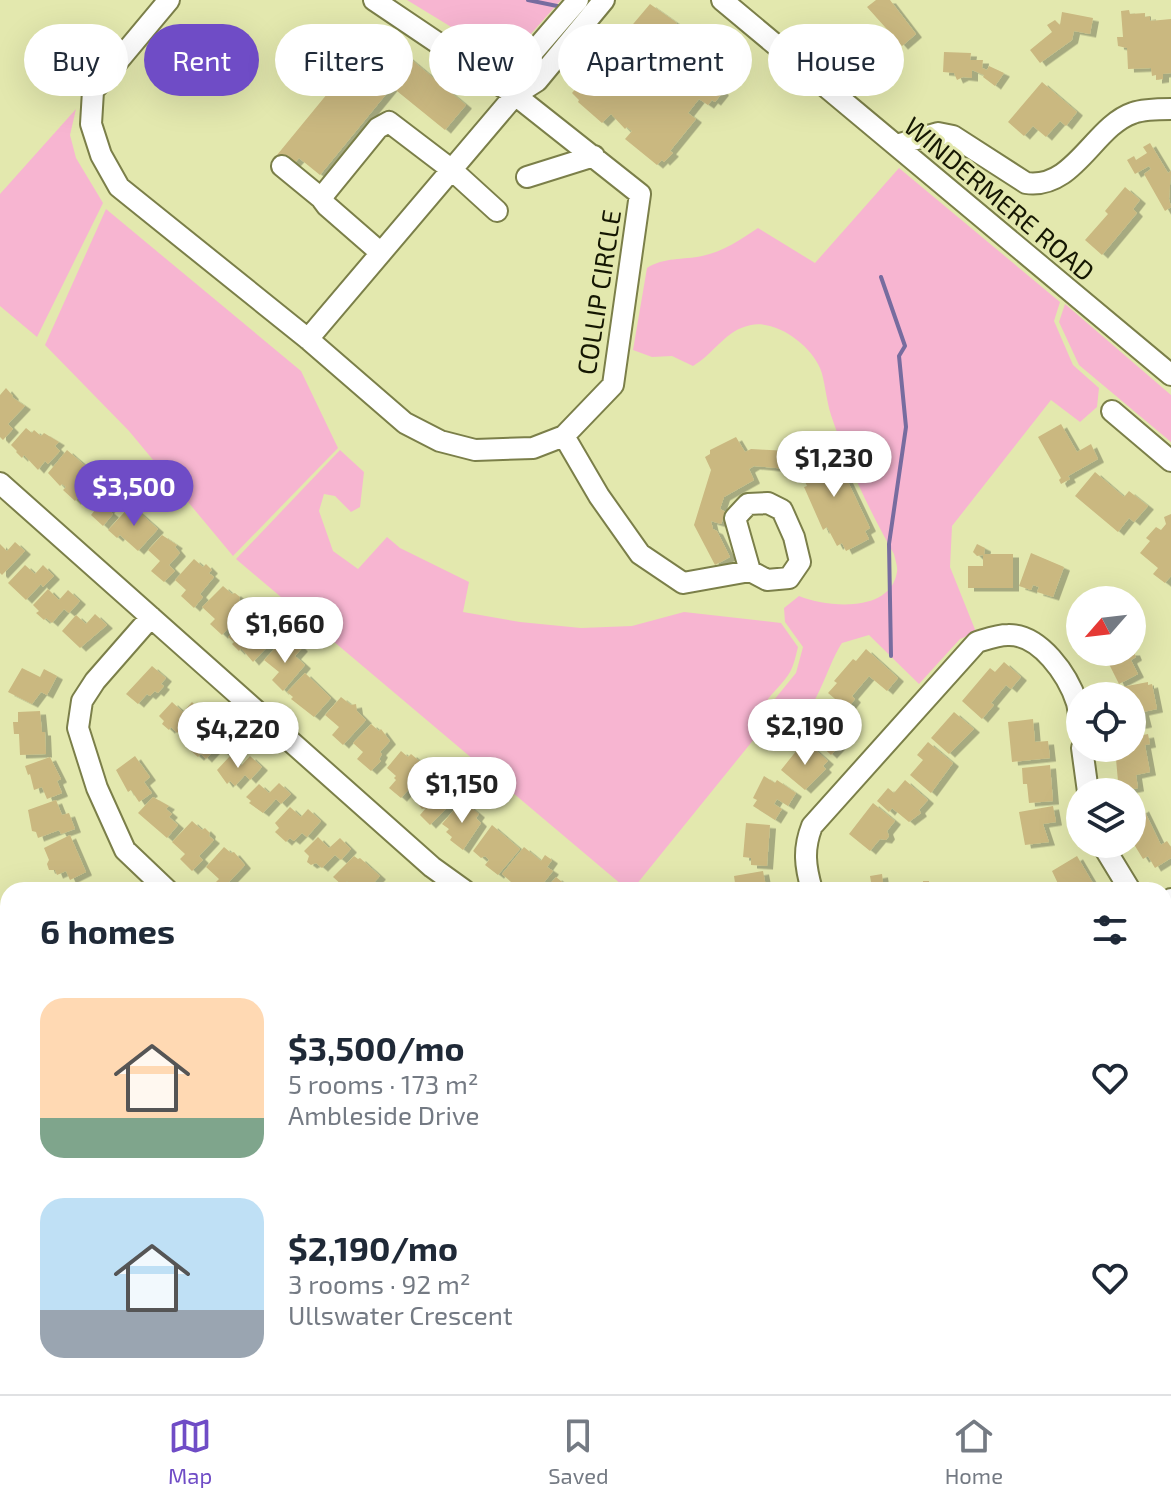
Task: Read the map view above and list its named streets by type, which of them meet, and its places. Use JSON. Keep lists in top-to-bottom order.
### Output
{
  "streets": {
    "street": ["WINDERMERE ROAD", "COLLIP CIRCLE"]
  },
  "north": "bottom left",
  "page": {
    "chip": [
      "Buy",
      "Rent",
      "Filters",
      "New",
      "Apartment",
      "House"
    ],
    "price": [
      "$1,230",
      "$3,500",
      "$1,660",
      "$2,190",
      "$4,220",
      "$1,150"
    ],
    "heading": "6 homes",
    "list": [
      {
        "name": "$3,500/mo",
        "note": "5 rooms · 173 m² · Ambleside Drive"
      },
      {
        "name": "$2,190/mo",
        "note": "3 rooms · 92 m² · Ullswater Crescent"
      }
    ],
    "tabs": ["Map", "Saved", "Home"]
  }
}
